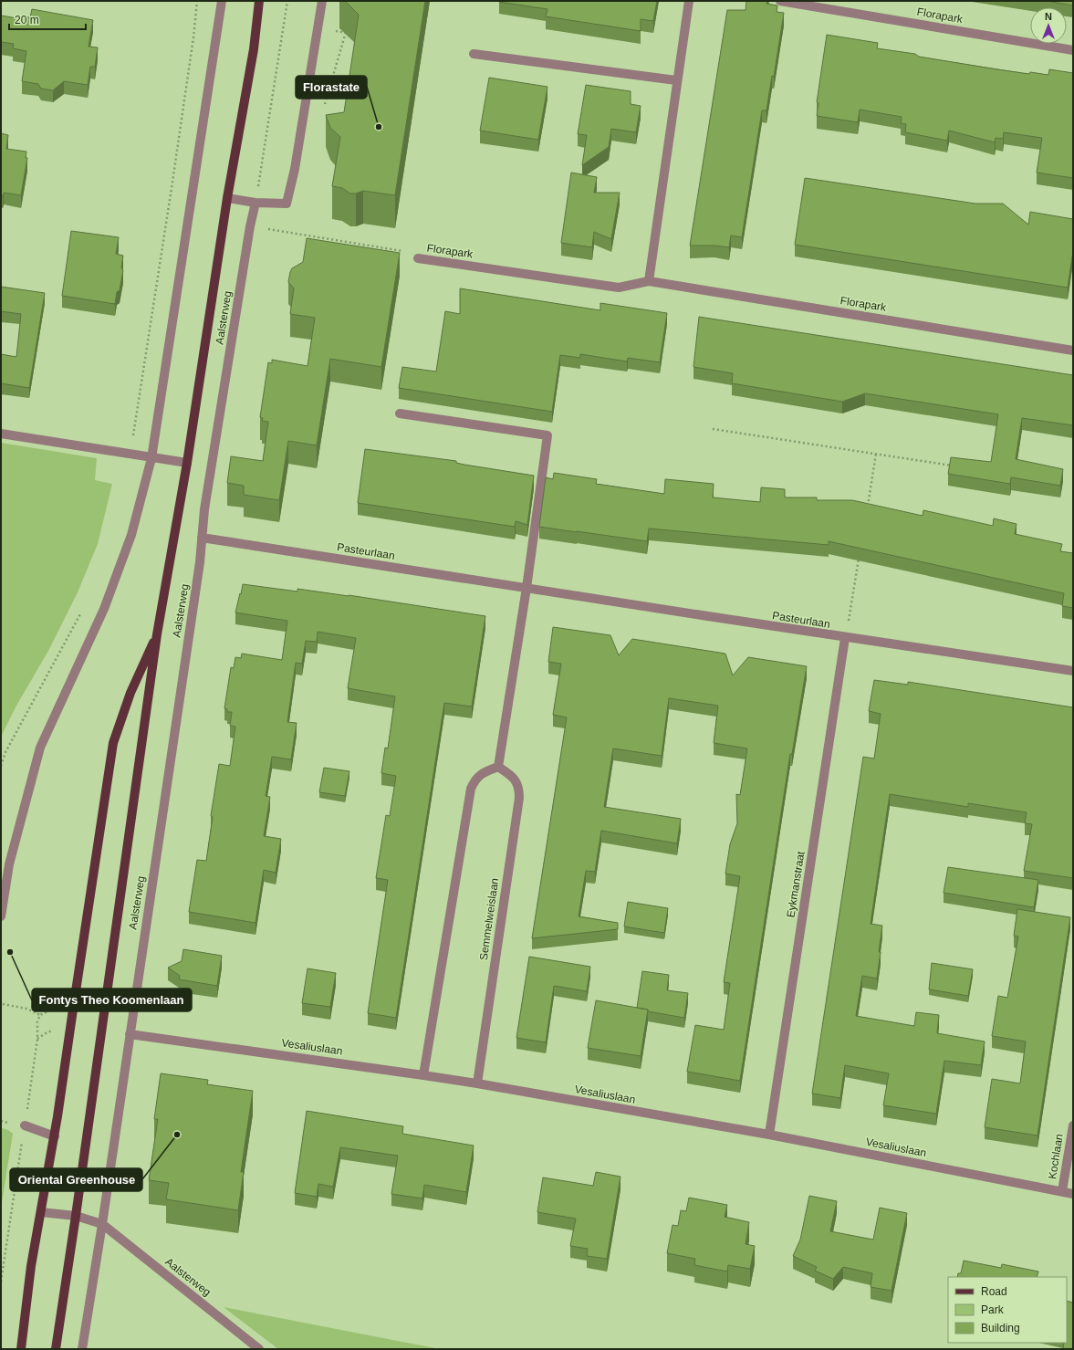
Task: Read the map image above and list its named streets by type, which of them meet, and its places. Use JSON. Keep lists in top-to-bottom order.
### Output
{
  "streets": {
    "main road": ["Aalsterweg"],
    "street": [
      "Florapark",
      "Pasteurlaan",
      "Eykmanstraat",
      "Semmelweislaan",
      "Vesaliuslaan",
      "Kochlaan"
    ]
  },
  "crossings": [
    ["Florapark", "Aalsterweg"],
    ["Aalsterweg", "Pasteurlaan"],
    ["Aalsterweg", "Vesaliuslaan"],
    ["Pasteurlaan", "Eykmanstraat"],
    ["Eykmanstraat", "Vesaliuslaan"],
    ["Semmelweislaan", "Vesaliuslaan"],
    ["Vesaliuslaan", "Kochlaan"]
  ],
  "places": ["Florastate", "Fontys Theo Koomenlaan", "Oriental Greenhouse"],
  "legend": ["Road", "Park", "Building"],
  "scale_bar": "20 m",
  "north": "top"
}
